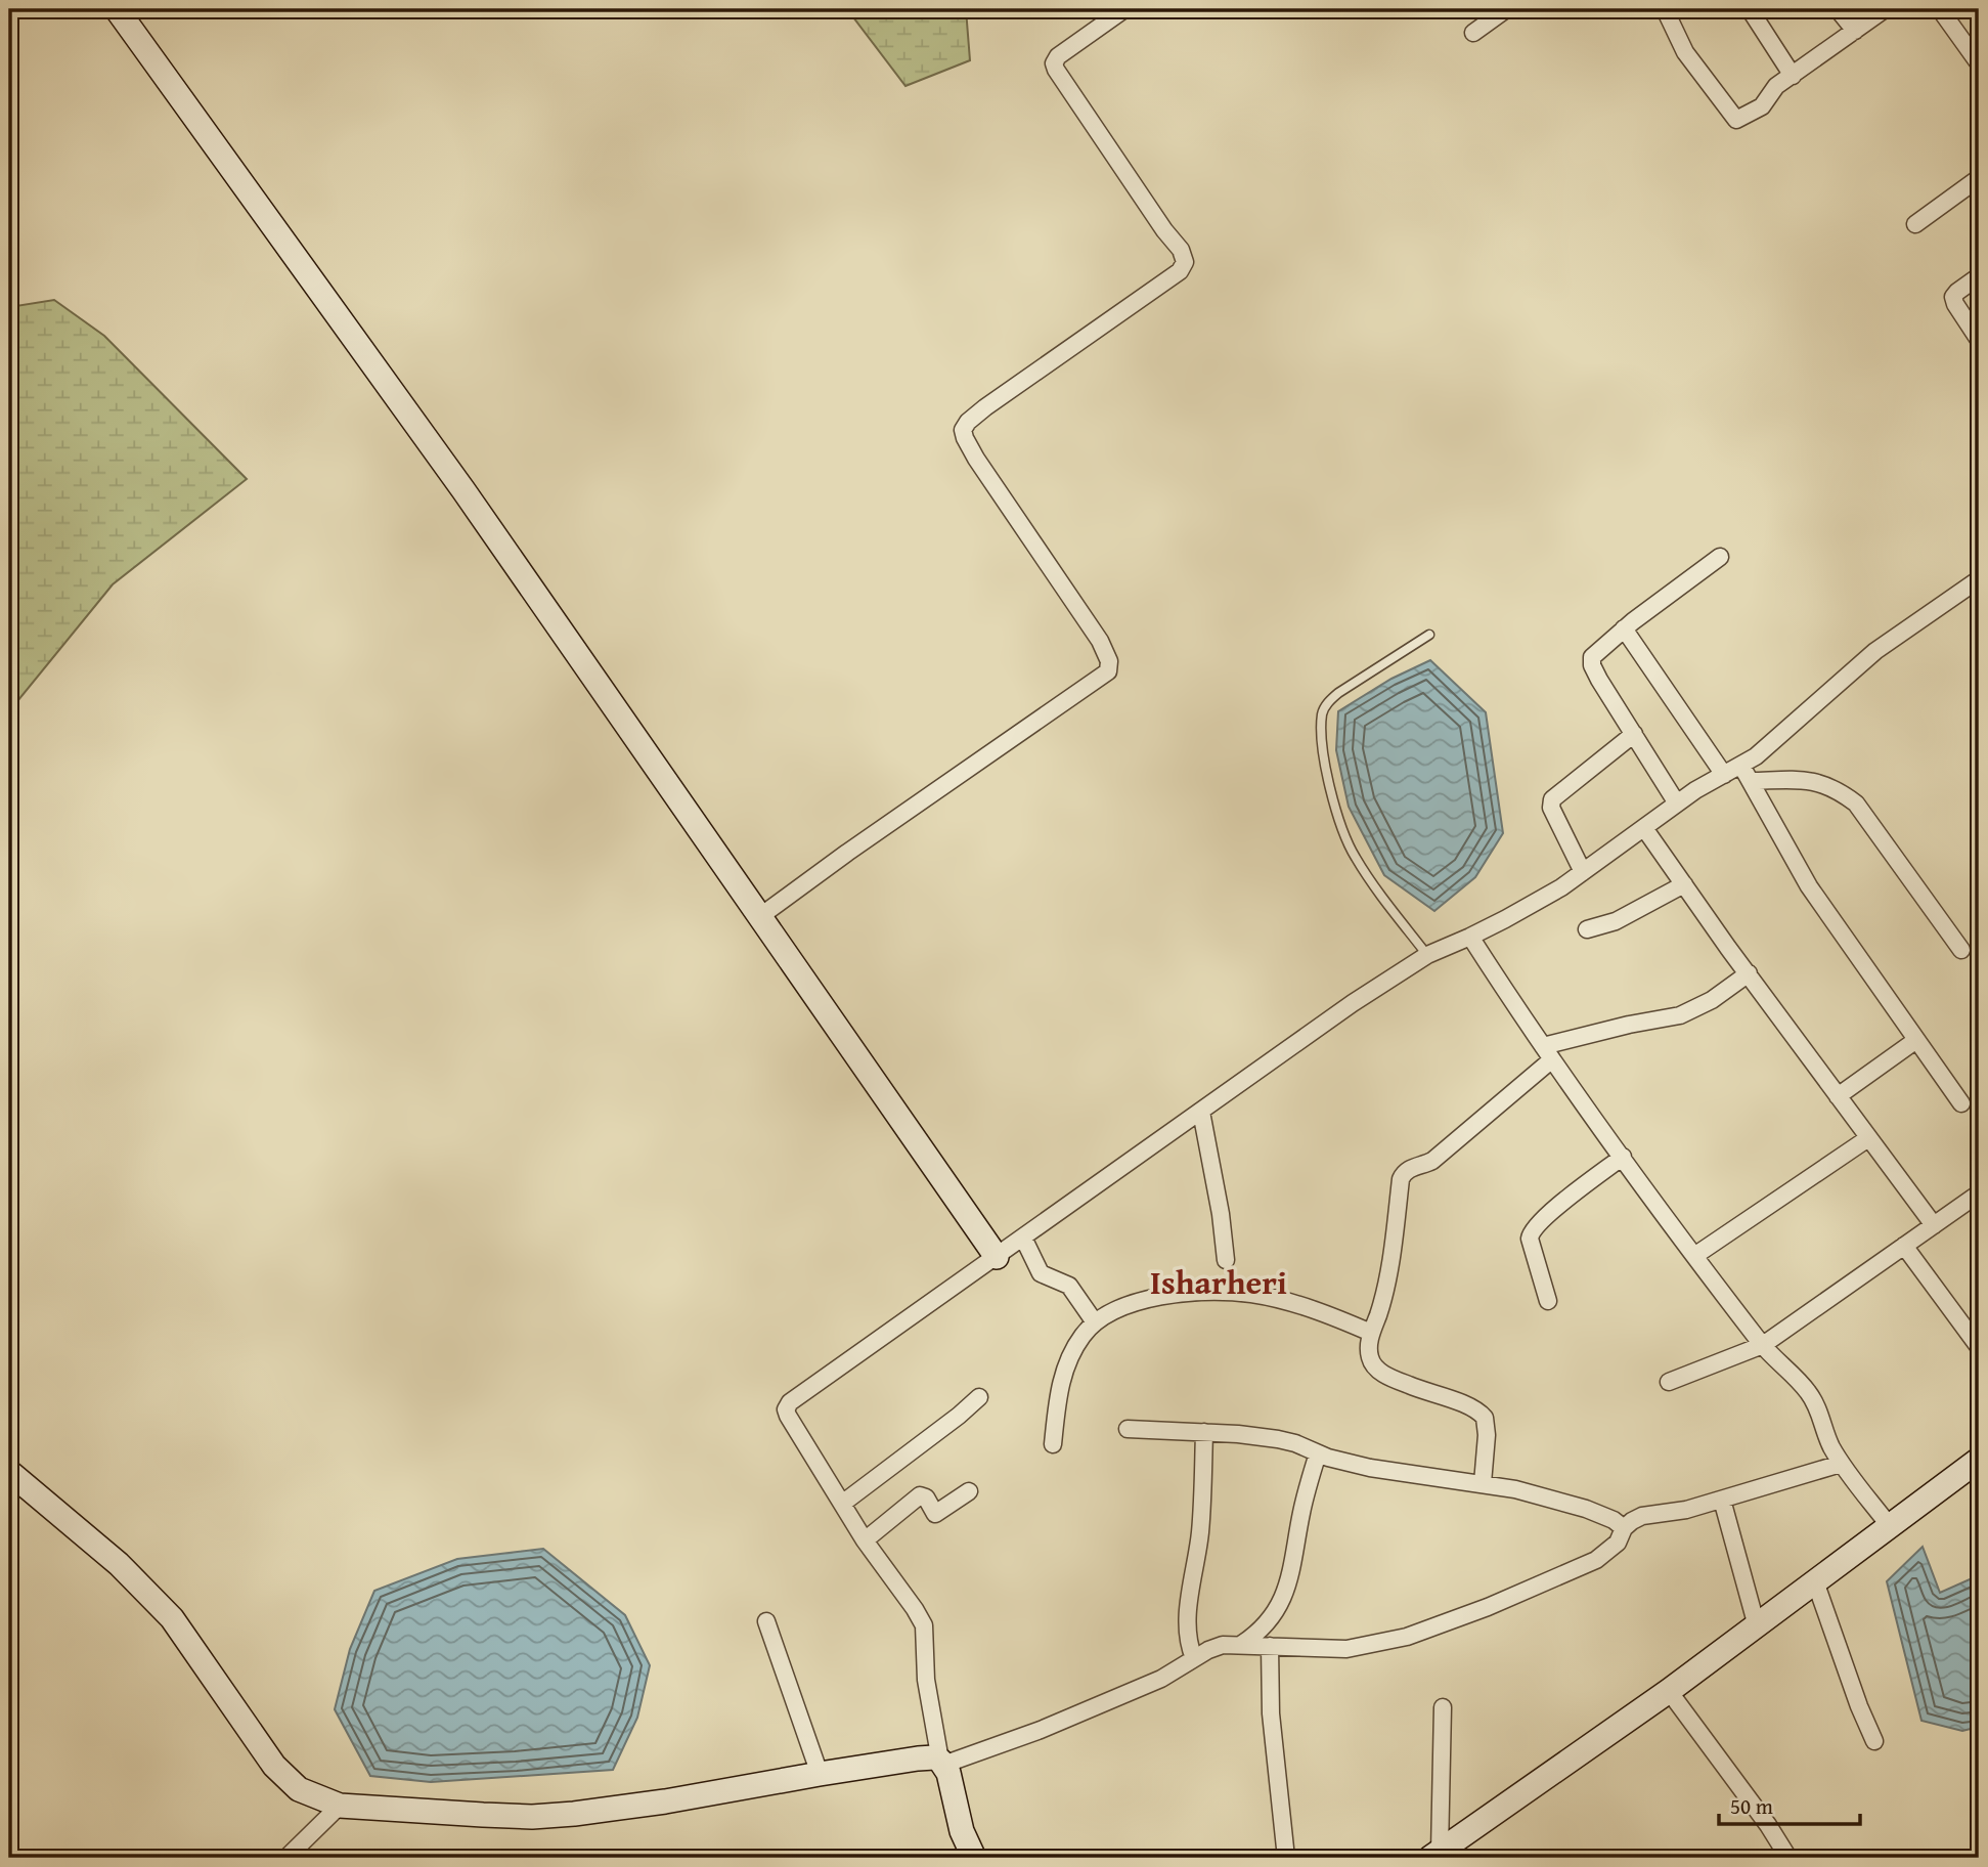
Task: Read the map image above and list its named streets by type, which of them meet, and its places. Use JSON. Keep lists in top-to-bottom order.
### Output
{
  "districts": ["Isharheri"],
  "scale_bar": "50 m"
}
